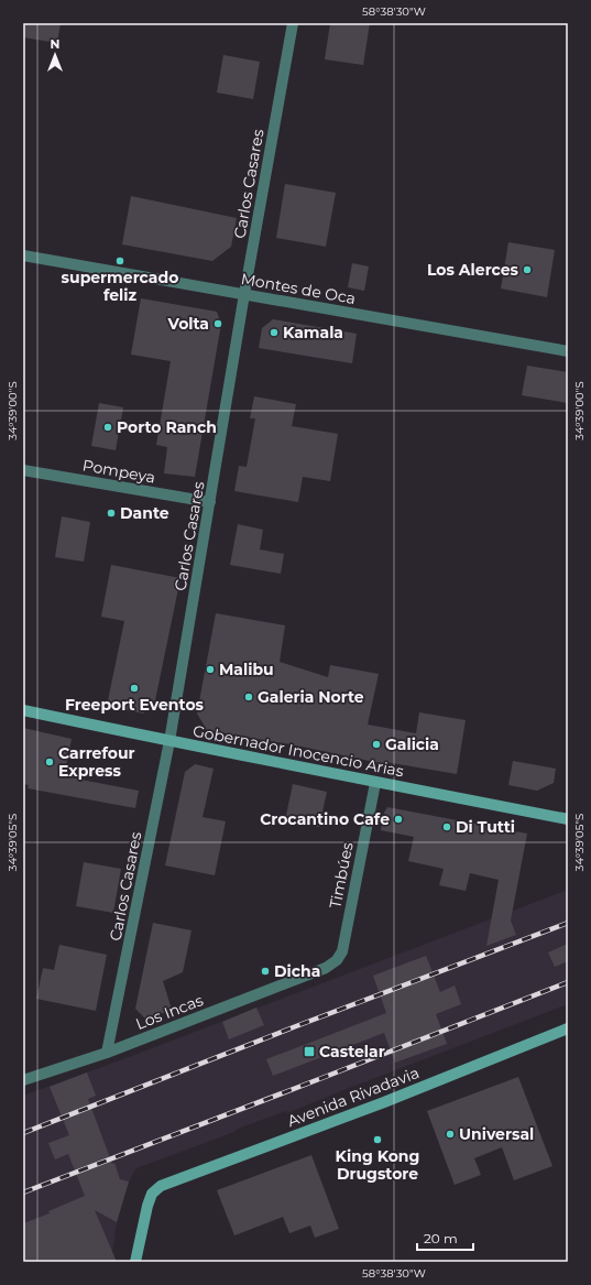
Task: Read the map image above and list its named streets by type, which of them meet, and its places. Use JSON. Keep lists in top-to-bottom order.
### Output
{
  "streets": {
    "street": [
      "Carlos Casares",
      "Montes de Oca",
      "Pompeya",
      "Gobernador Inocencio Arias",
      "Timbúes",
      "Los Incas",
      "Avenida Rivadavia"
    ]
  },
  "crossings": [
    ["Carlos Casares", "Montes de Oca"],
    ["Carlos Casares", "Pompeya"],
    ["Carlos Casares", "Gobernador Inocencio Arias"],
    ["Carlos Casares", "Los Incas"],
    ["Gobernador Inocencio Arias", "Timbúes"],
    ["Timbúes", "Los Incas"]
  ],
  "places": {
    "other": [
      "supermercado feliz",
      "Los Alerces",
      "Volta",
      "Kamala",
      "Porto Ranch",
      "Dante",
      "Malibu",
      "Freeport Eventos",
      "Galeria Norte",
      "Galicia",
      "Carrefour Express",
      "Crocantino Cafe",
      "Di Tutti",
      "Dicha",
      "Universal",
      "King Kong Drugstore"
    ],
    "transit": ["Castelar"]
  },
  "scale_bar": "20 m",
  "north": "top",
  "coordinates": ["58°38'30\"W", "34°39'00\"S", "34°39'05\"S"]
}
